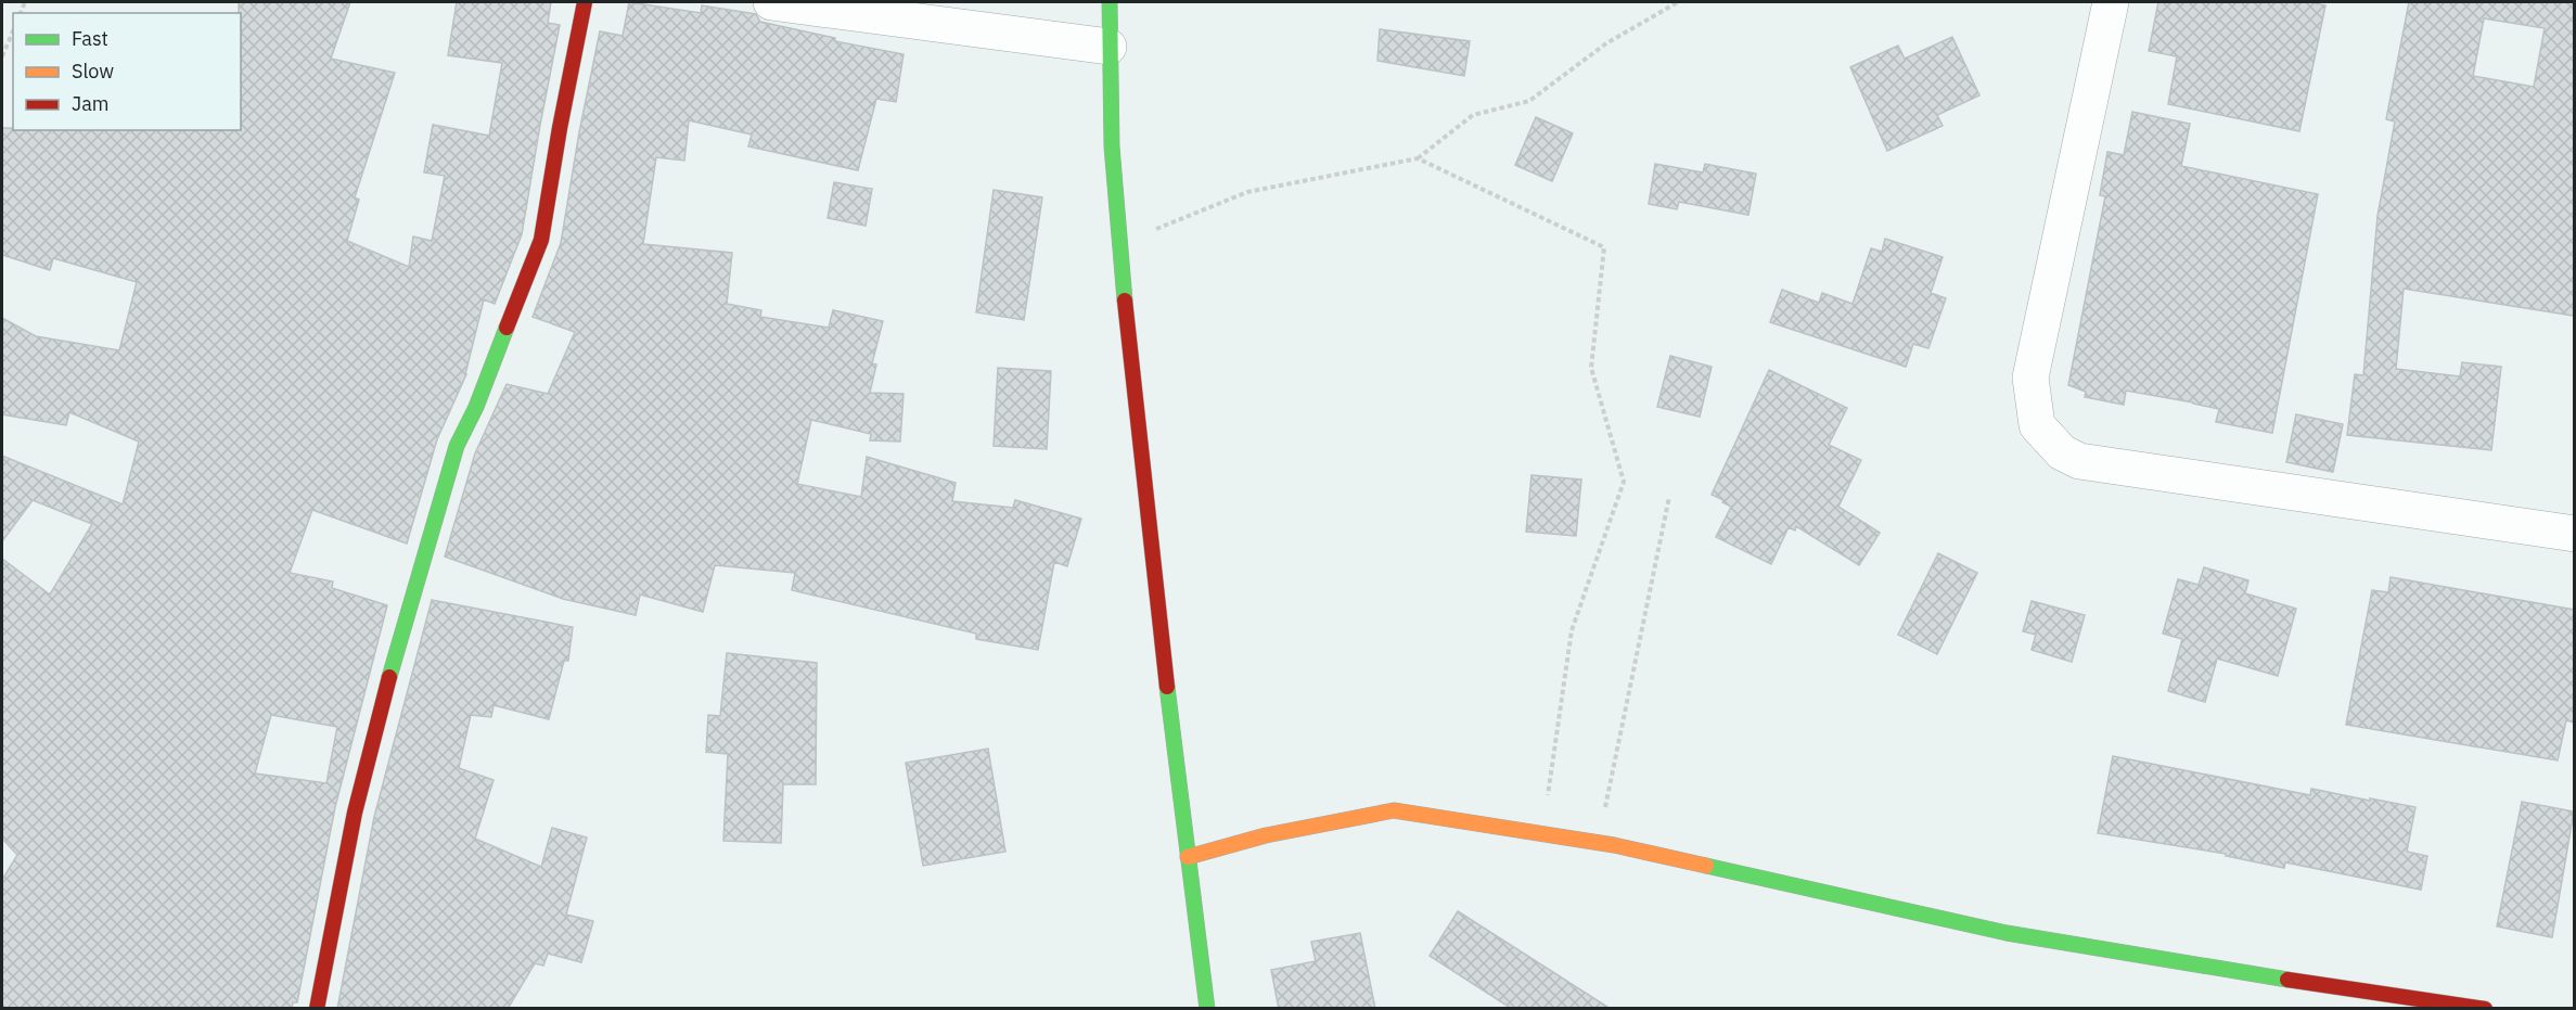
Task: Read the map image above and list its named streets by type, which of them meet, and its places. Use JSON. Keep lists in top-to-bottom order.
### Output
{
  "legend": ["Fast", "Slow", "Jam"]
}
